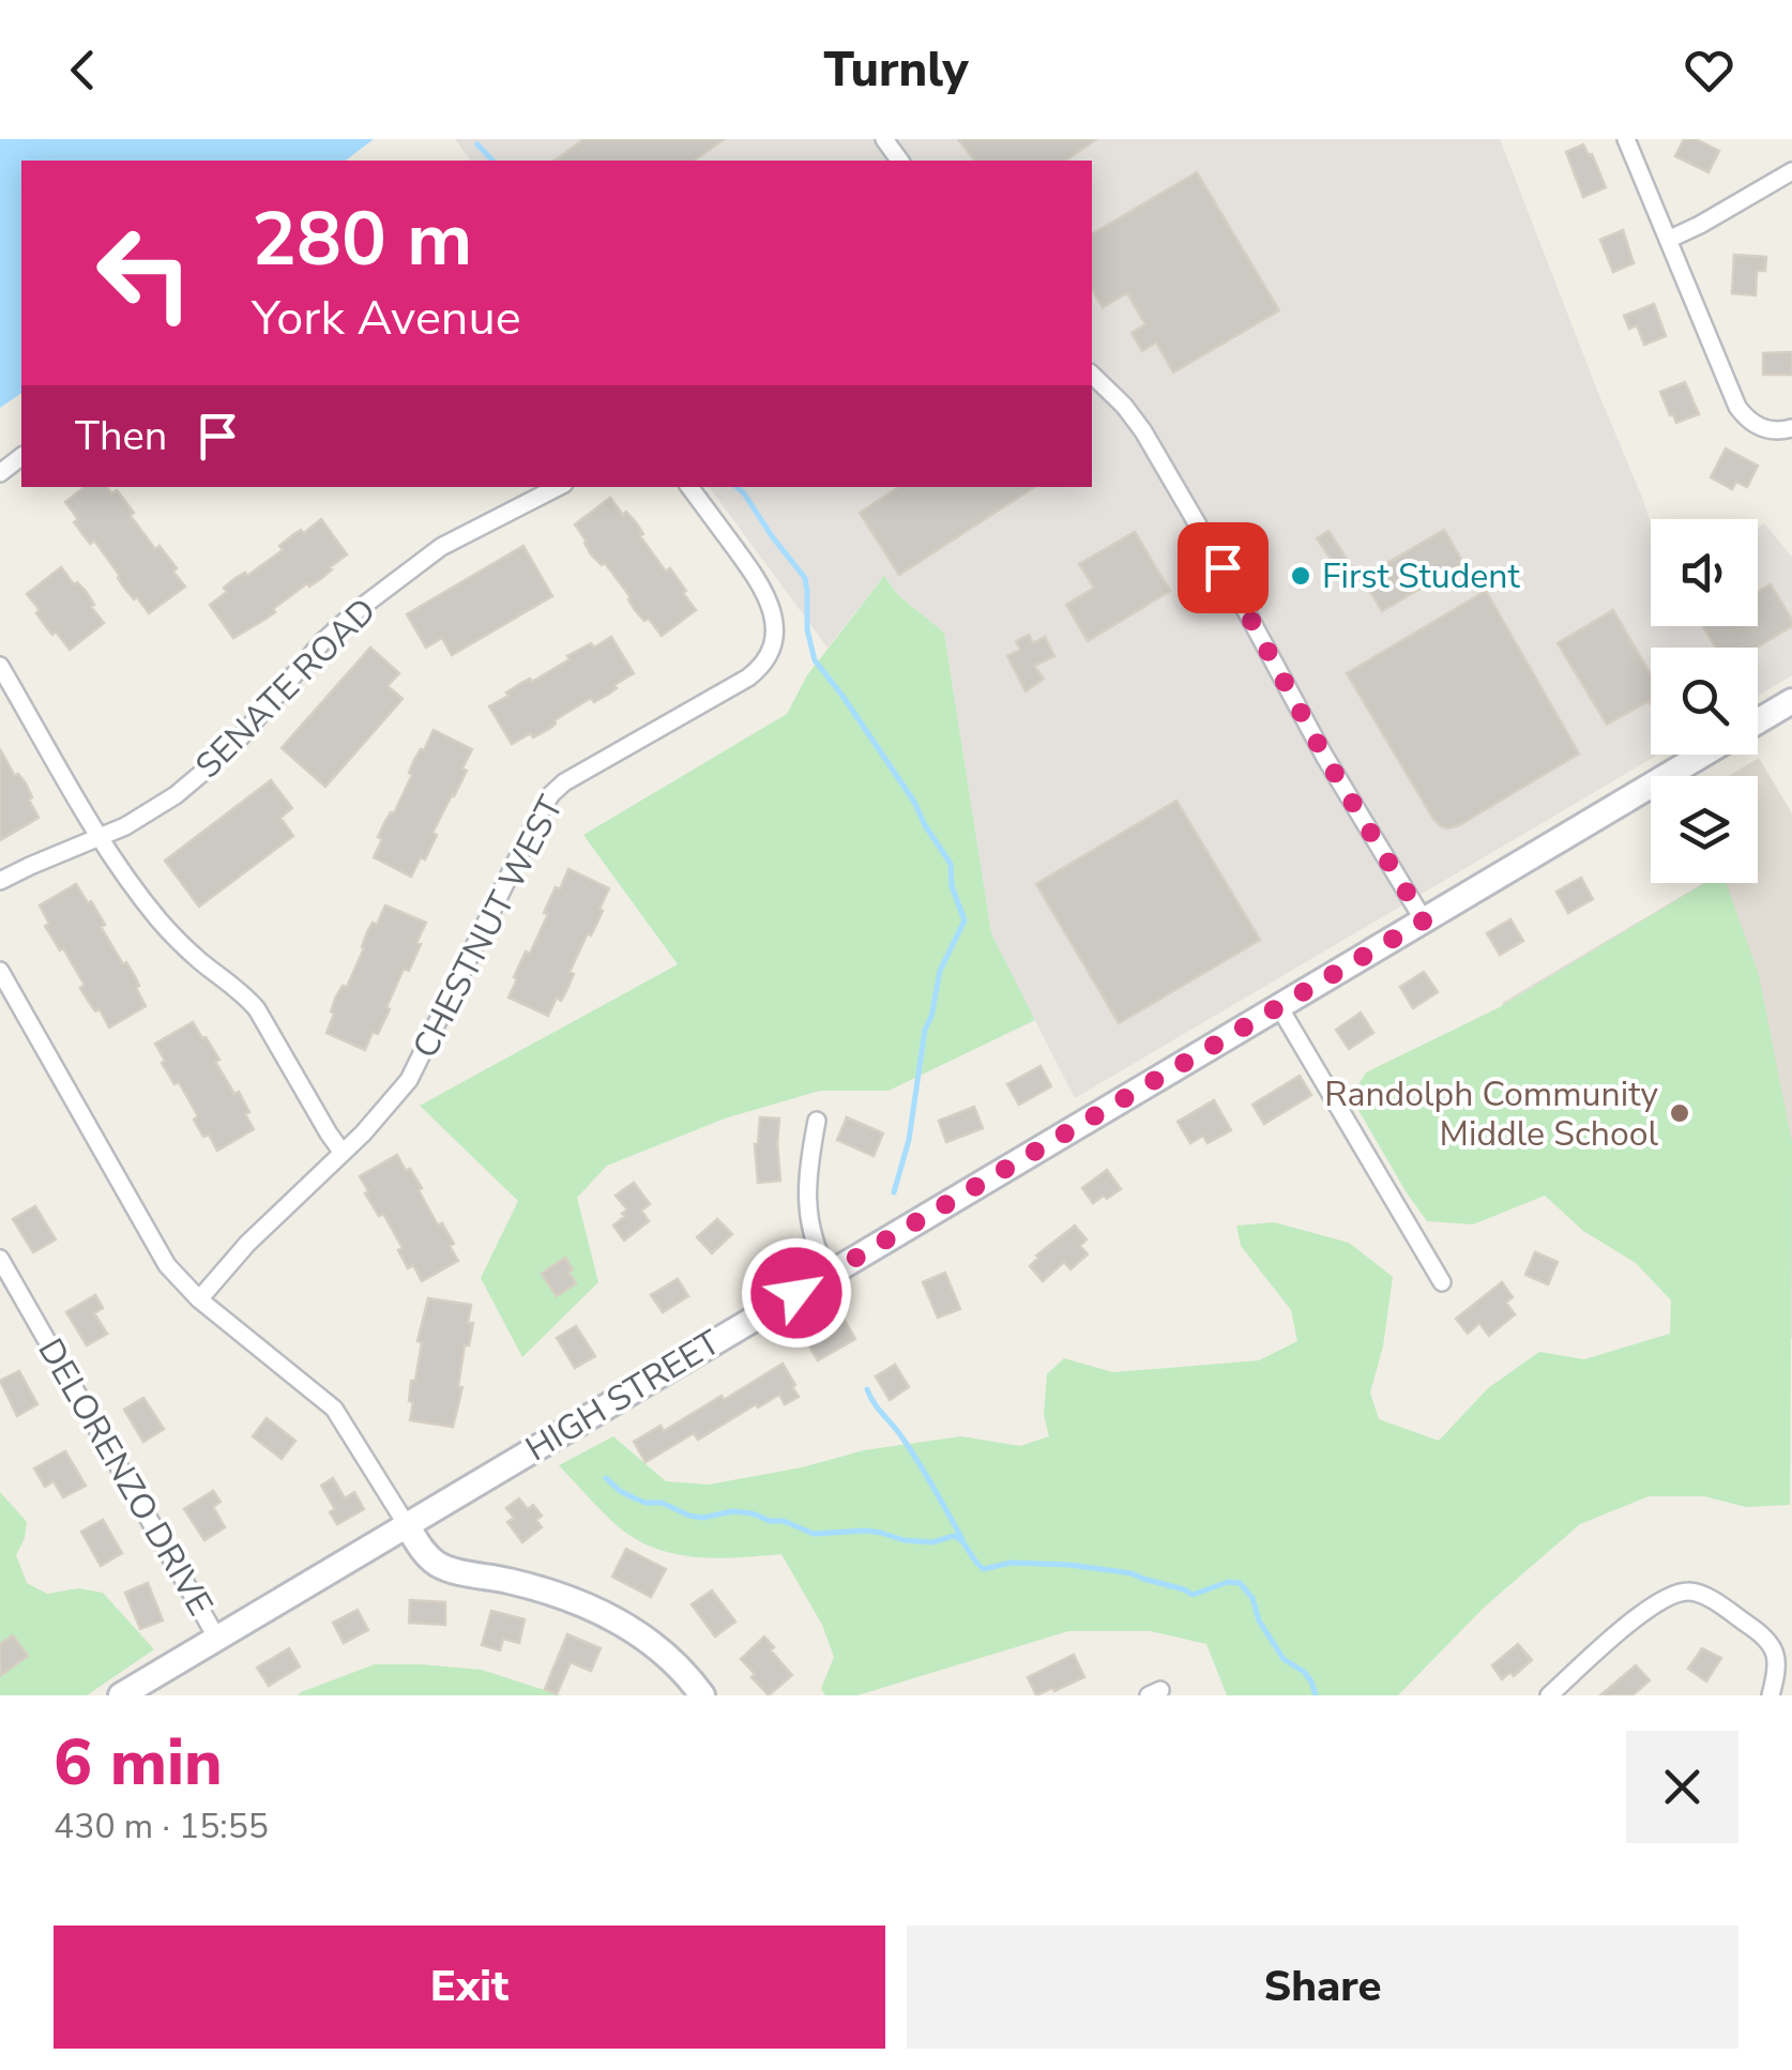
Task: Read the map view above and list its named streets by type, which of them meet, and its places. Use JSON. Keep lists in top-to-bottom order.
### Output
{
  "streets": {
    "main road": ["HIGH STREET"],
    "street": ["SENATE ROAD", "CHESTNUT WEST", "DELORENZO DRIVE"]
  },
  "crossings": [
    ["HIGH STREET", "DELORENZO DRIVE"]
  ],
  "places": ["First Student", "Randolph Community Middle School"],
  "page": {
    "header": "Turnly",
    "turn": ["280 m", "York Avenue"],
    "then": "Then",
    "heading": ["6 min", "430 m · 15:55"],
    "buttons": ["Exit", "Share"]
  }
}
